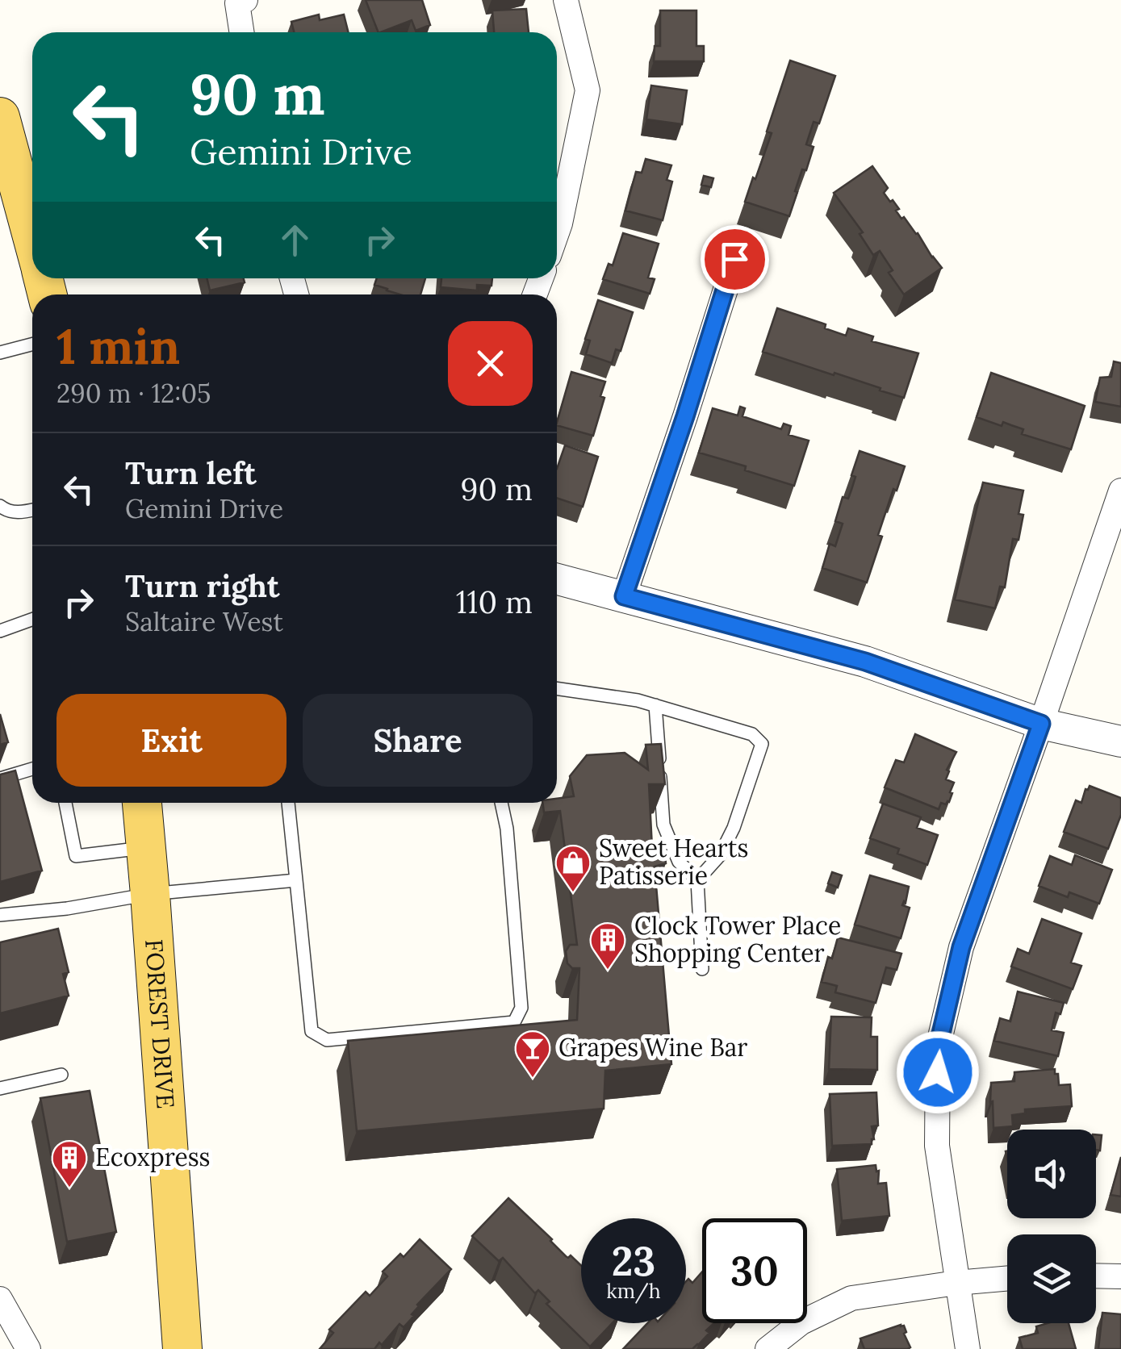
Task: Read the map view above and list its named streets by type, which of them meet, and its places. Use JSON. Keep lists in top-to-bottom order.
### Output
{
  "streets": {
    "main road": ["FOREST DRIVE"]
  },
  "places": {
    "shop": ["Sweet Hearts Patisserie"],
    "building": ["Clock Tower Place Shopping Center", "Ecoxpress"],
    "bar": ["Grapes Wine Bar"]
  },
  "page": {
    "turn": ["90 m", "Gemini Drive"],
    "heading": ["1 min", "290 m · 12:05"],
    "list": [
      {
        "name": "Turn left",
        "note": "Gemini Drive",
        "value": "90 m"
      },
      {
        "name": "Turn right",
        "note": "Saltaire West",
        "value": "110 m"
      }
    ],
    "buttons": ["Exit", "Share"],
    "speed": "23 km/h",
    "limit": "30"
  }
}
